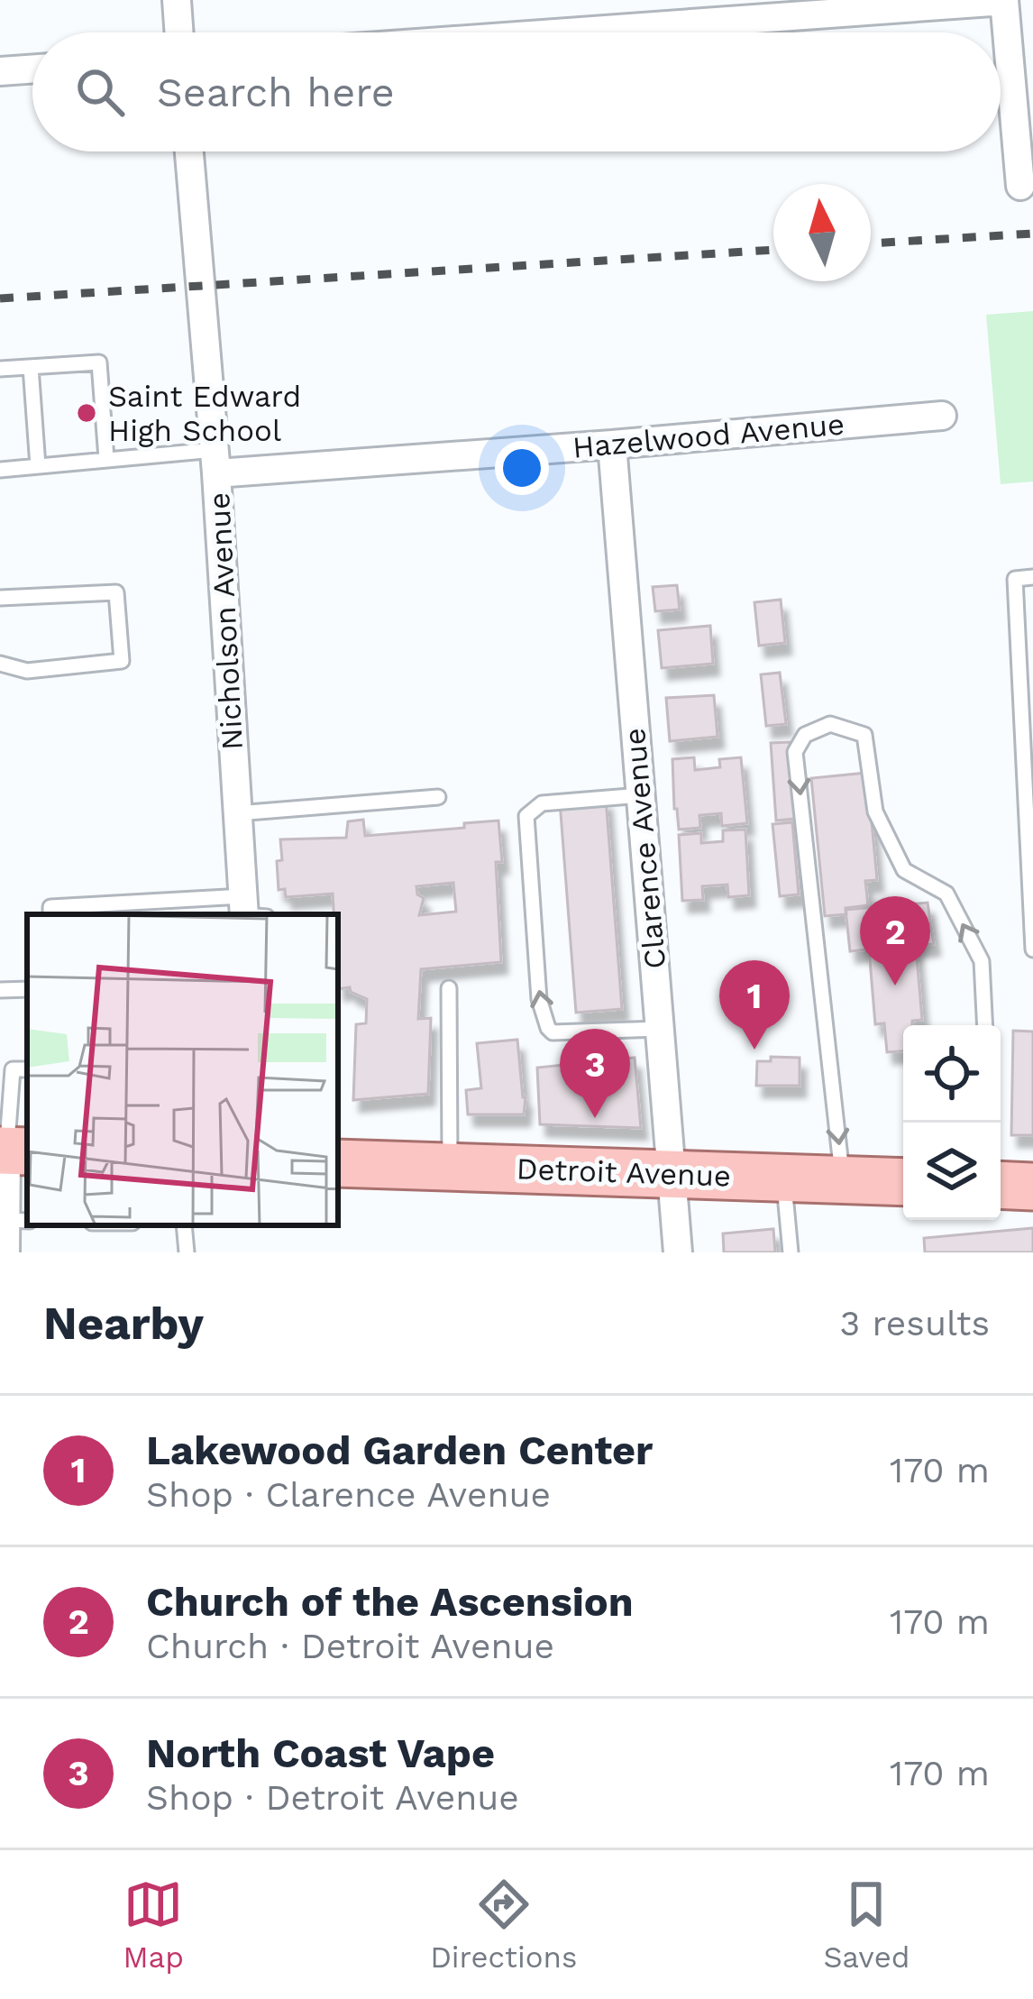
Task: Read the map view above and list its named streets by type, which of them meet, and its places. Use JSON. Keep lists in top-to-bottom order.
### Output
{
  "streets": {
    "main road": ["Detroit Avenue"],
    "street": ["Hazelwood Avenue", "Nicholson Avenue", "Clarence Avenue"]
  },
  "crossings": [
    ["Hazelwood Avenue", "Nicholson Avenue"],
    ["Hazelwood Avenue", "Clarence Avenue"],
    ["Clarence Avenue", "Detroit Avenue"]
  ],
  "places": ["Saint Edward High School"],
  "north": "top",
  "page": {
    "search": "Search here",
    "pins": ["2", "1", "3"],
    "heading": ["Nearby", "3 results"],
    "list": [
      {
        "mark": "1",
        "name": "Lakewood Garden Center",
        "note": "Shop · Clarence Avenue",
        "value": "170 m"
      },
      {
        "mark": "2",
        "name": "Church of the Ascension",
        "note": "Church · Detroit Avenue",
        "value": "170 m"
      },
      {
        "mark": "3",
        "name": "North Coast Vape",
        "note": "Shop · Detroit Avenue",
        "value": "170 m"
      }
    ],
    "nav": ["Map", "Directions", "Saved"]
  }
}
